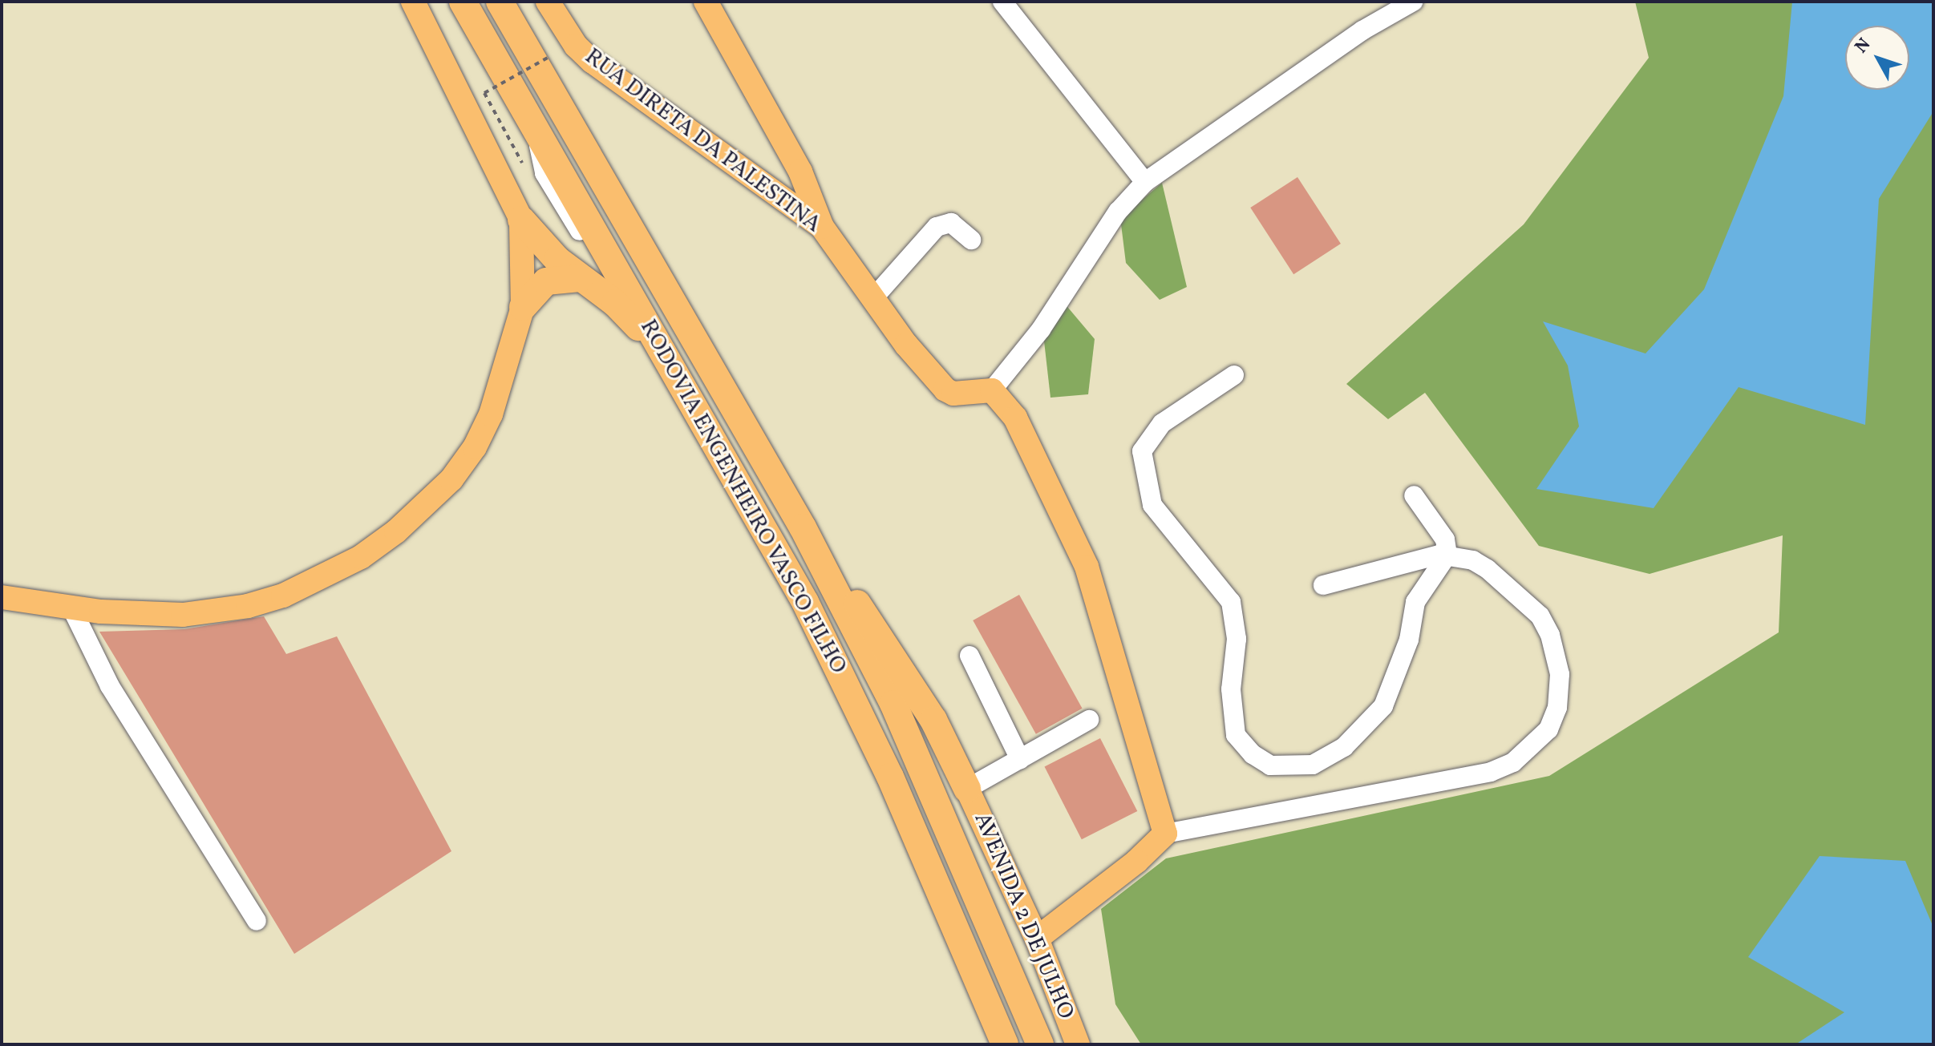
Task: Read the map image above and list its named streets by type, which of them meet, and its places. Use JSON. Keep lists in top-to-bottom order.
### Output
{
  "streets": {
    "highway": ["RODOVIA ENGENHEIRO VASCO FILHO"],
    "main road": ["RUA DIRETA DA PALESTINA", "AVENIDA 2 DE JULHO"]
  },
  "north": "top left"
}
